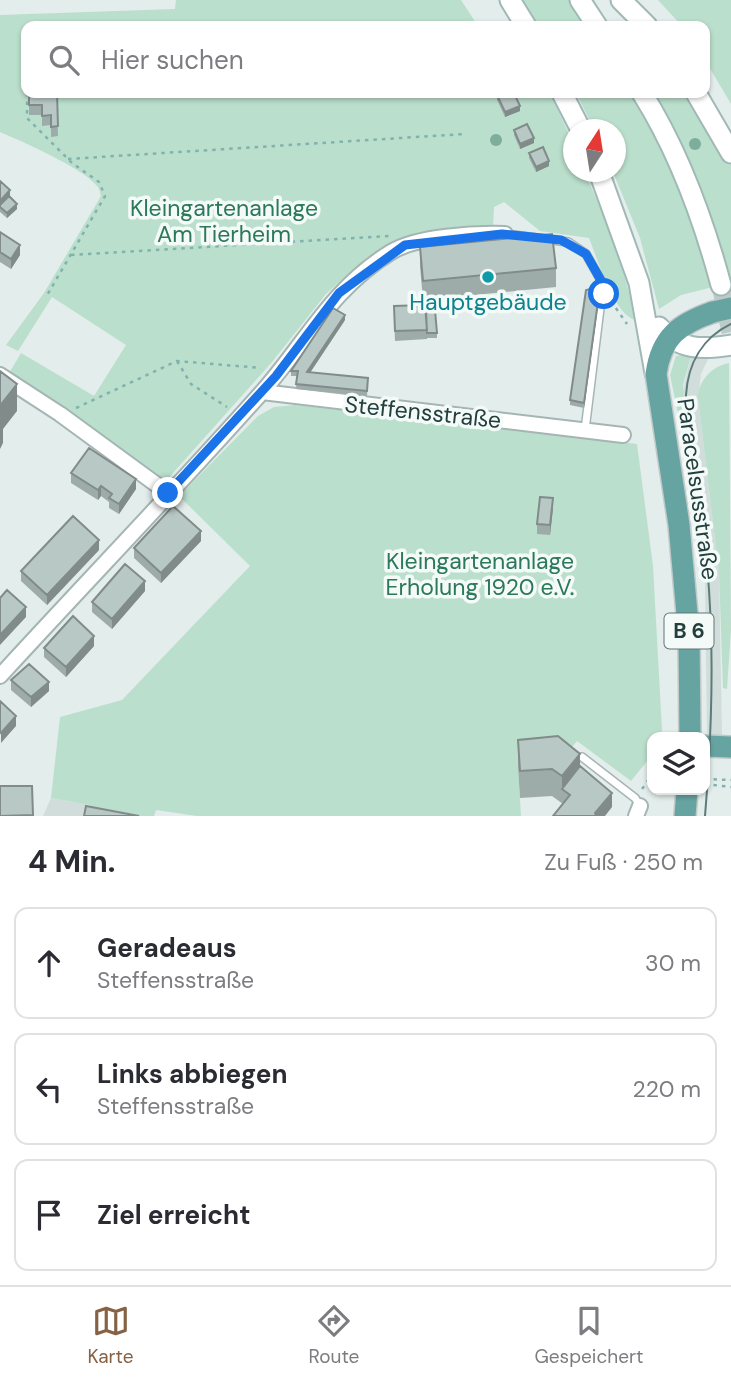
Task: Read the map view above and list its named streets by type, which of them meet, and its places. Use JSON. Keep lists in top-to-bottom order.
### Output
{
  "streets": {
    "main road": ["Paracelsusstraße", "B 6"],
    "street": ["Steffensstraße"]
  },
  "parks": ["Kleingartenanlage Am Tierheim", "Kleingartenanlage Erholung 1920 e.V."],
  "places": ["Hauptgebäude"],
  "north": "top",
  "page": {
    "search": "Hier suchen",
    "heading": ["4 Min.", "Zu Fuß · 250 m"],
    "list": [
      ["Geradeaus", "Steffensstraße", "30 m"],
      ["Links abbiegen", "Steffensstraße", "220 m"],
      "Ziel erreicht"
    ],
    "nav": ["Karte", "Route", "Gespeichert"]
  }
}
